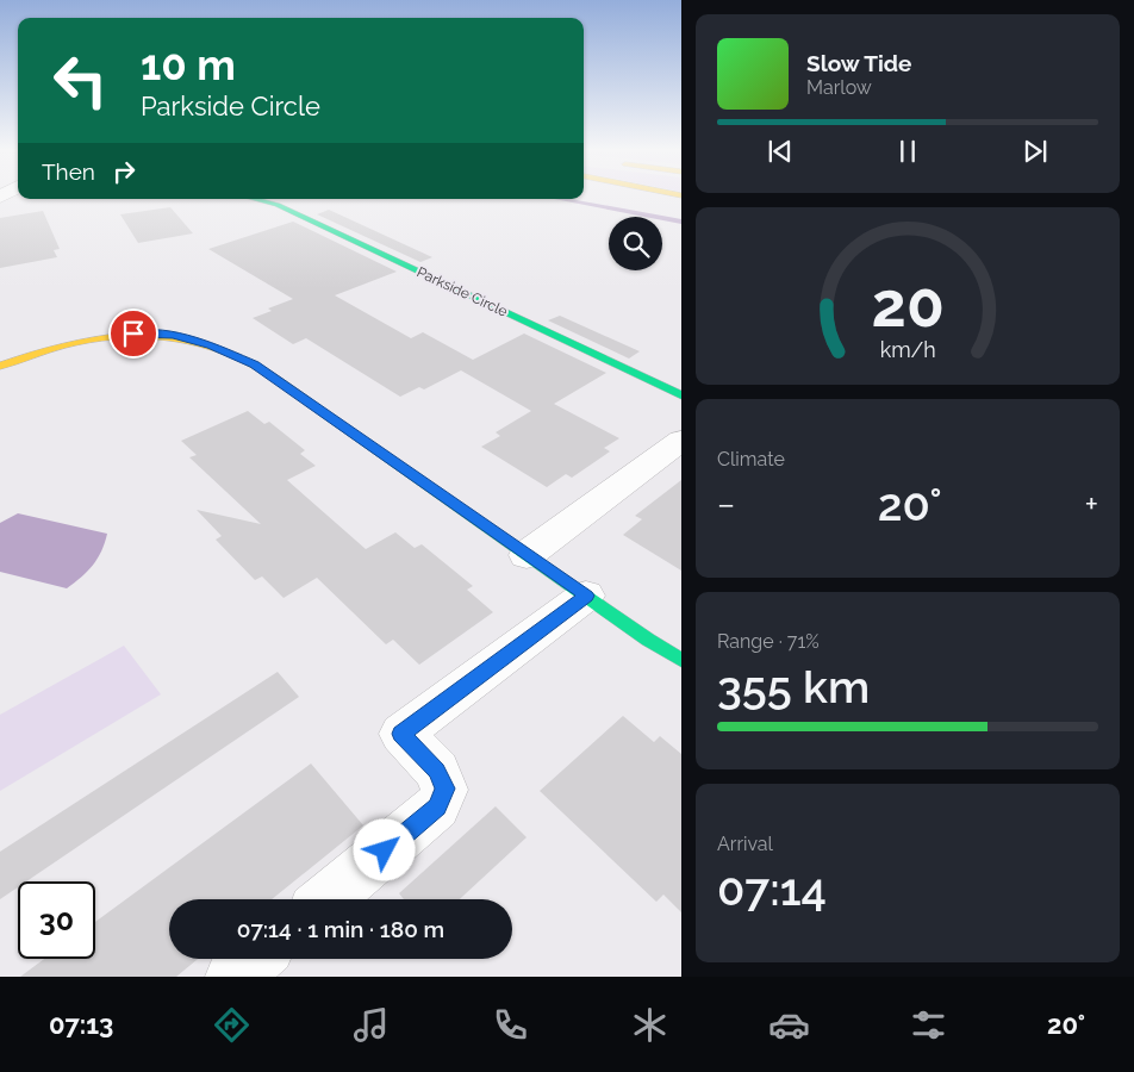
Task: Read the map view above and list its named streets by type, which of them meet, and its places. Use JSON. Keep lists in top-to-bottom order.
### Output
{
  "streets": {
    "main road": ["Parkside Circle"]
  },
  "page": {
    "turn": ["10 m", "Parkside Circle"],
    "song": ["Slow Tide", "Marlow"],
    "then": "Then",
    "tile": [
      "Climate",
      ["Range · 71%", "355 km"],
      ["Arrival", "07:14"]
    ],
    "heat": ["−", "20°", "+"],
    "limit": "30",
    "trip": "07:14 · 1 min · 180 m",
    "tabs": ["07:13", "20°"],
    "gauge": ["20", "km/h"]
  }
}
